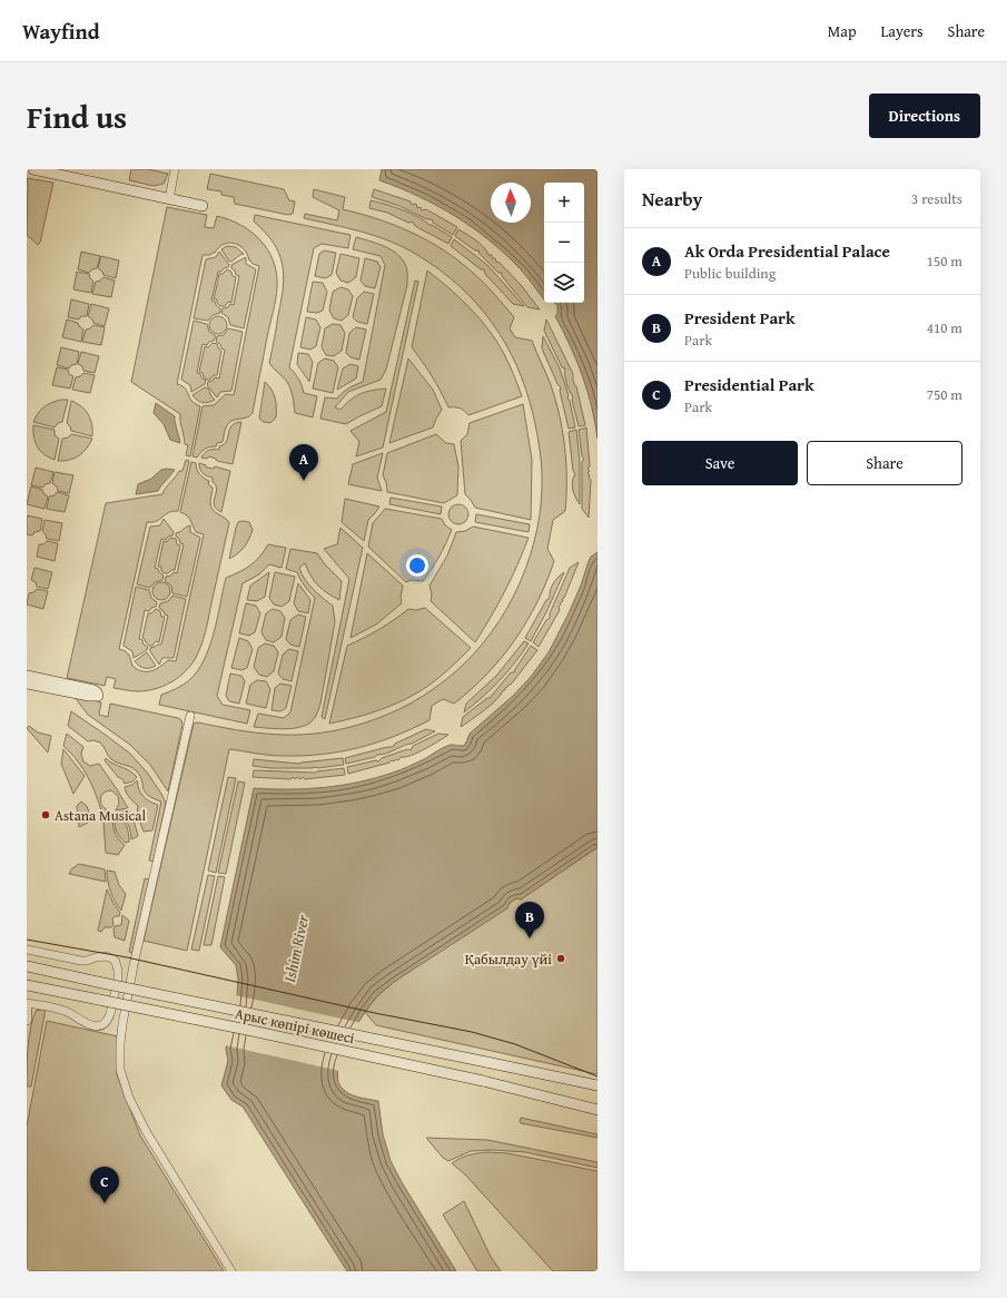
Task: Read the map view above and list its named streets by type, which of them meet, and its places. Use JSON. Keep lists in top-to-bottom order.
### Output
{
  "streets": {
    "main road": ["Арыс көпірі көшесі"]
  },
  "water": ["Ishim River"],
  "places": ["Astana Musical", "Қабылдау үйі"],
  "north": "top",
  "page": {
    "header": "Wayfind",
    "nav": ["Map", "Layers", "Share"],
    "title": "Find us",
    "buttons": [
      "Directions",
      ["Save", "Share"]
    ],
    "heading": ["Nearby", "3 results"],
    "map_buttons": ["+", "−"],
    "list": [
      {
        "mark": "A",
        "name": "Ak Orda Presidential Palace",
        "note": "Public building",
        "value": "150 m"
      },
      {
        "mark": "B",
        "name": "President Park",
        "note": "Park",
        "value": "410 m"
      },
      {
        "mark": "C",
        "name": "Presidential Park",
        "note": "Park",
        "value": "750 m"
      }
    ],
    "pins": ["A", "B", "C"]
  }
}
